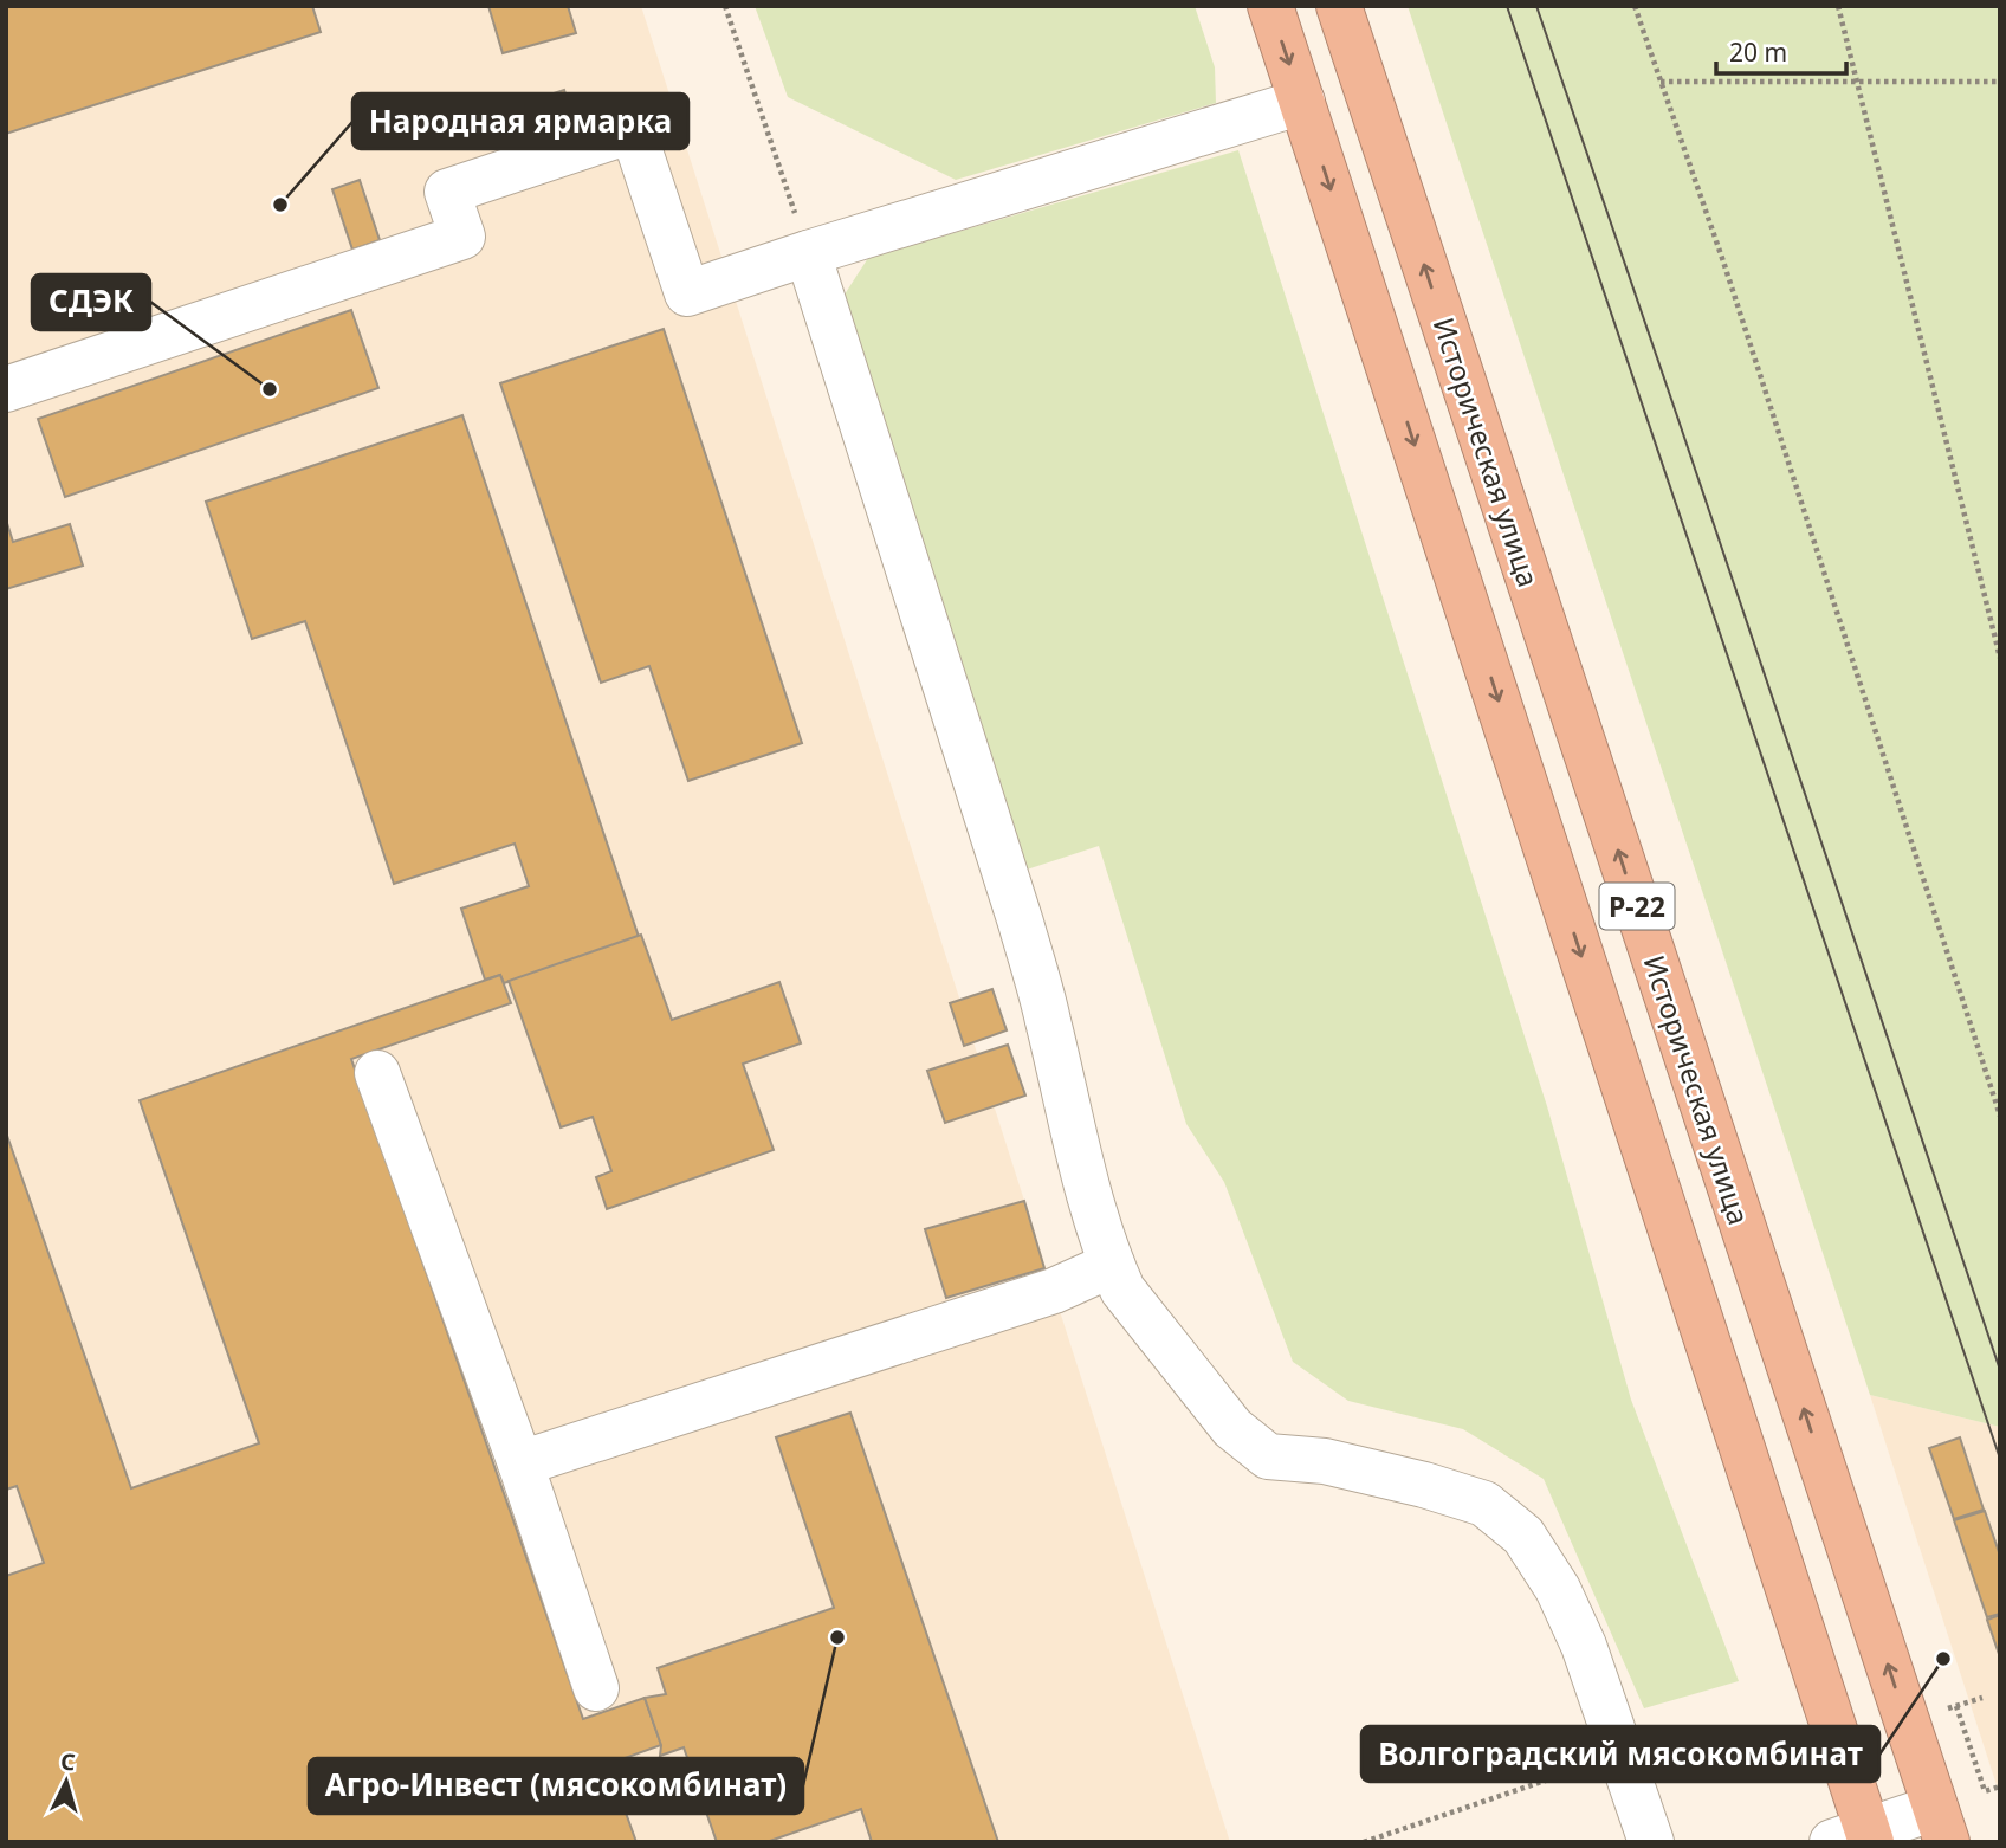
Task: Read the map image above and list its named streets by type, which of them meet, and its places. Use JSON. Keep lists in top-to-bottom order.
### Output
{
  "streets": {
    "highway": ["Историческая улица", "Р-22"]
  },
  "places": [
    "Народная ярмарка",
    "СДЭК",
    "Агро-Инвест (мясокомбинат)",
    "Волгоградский мясокомбинат"
  ],
  "scale_bar": "20 m",
  "north": "top"
}
